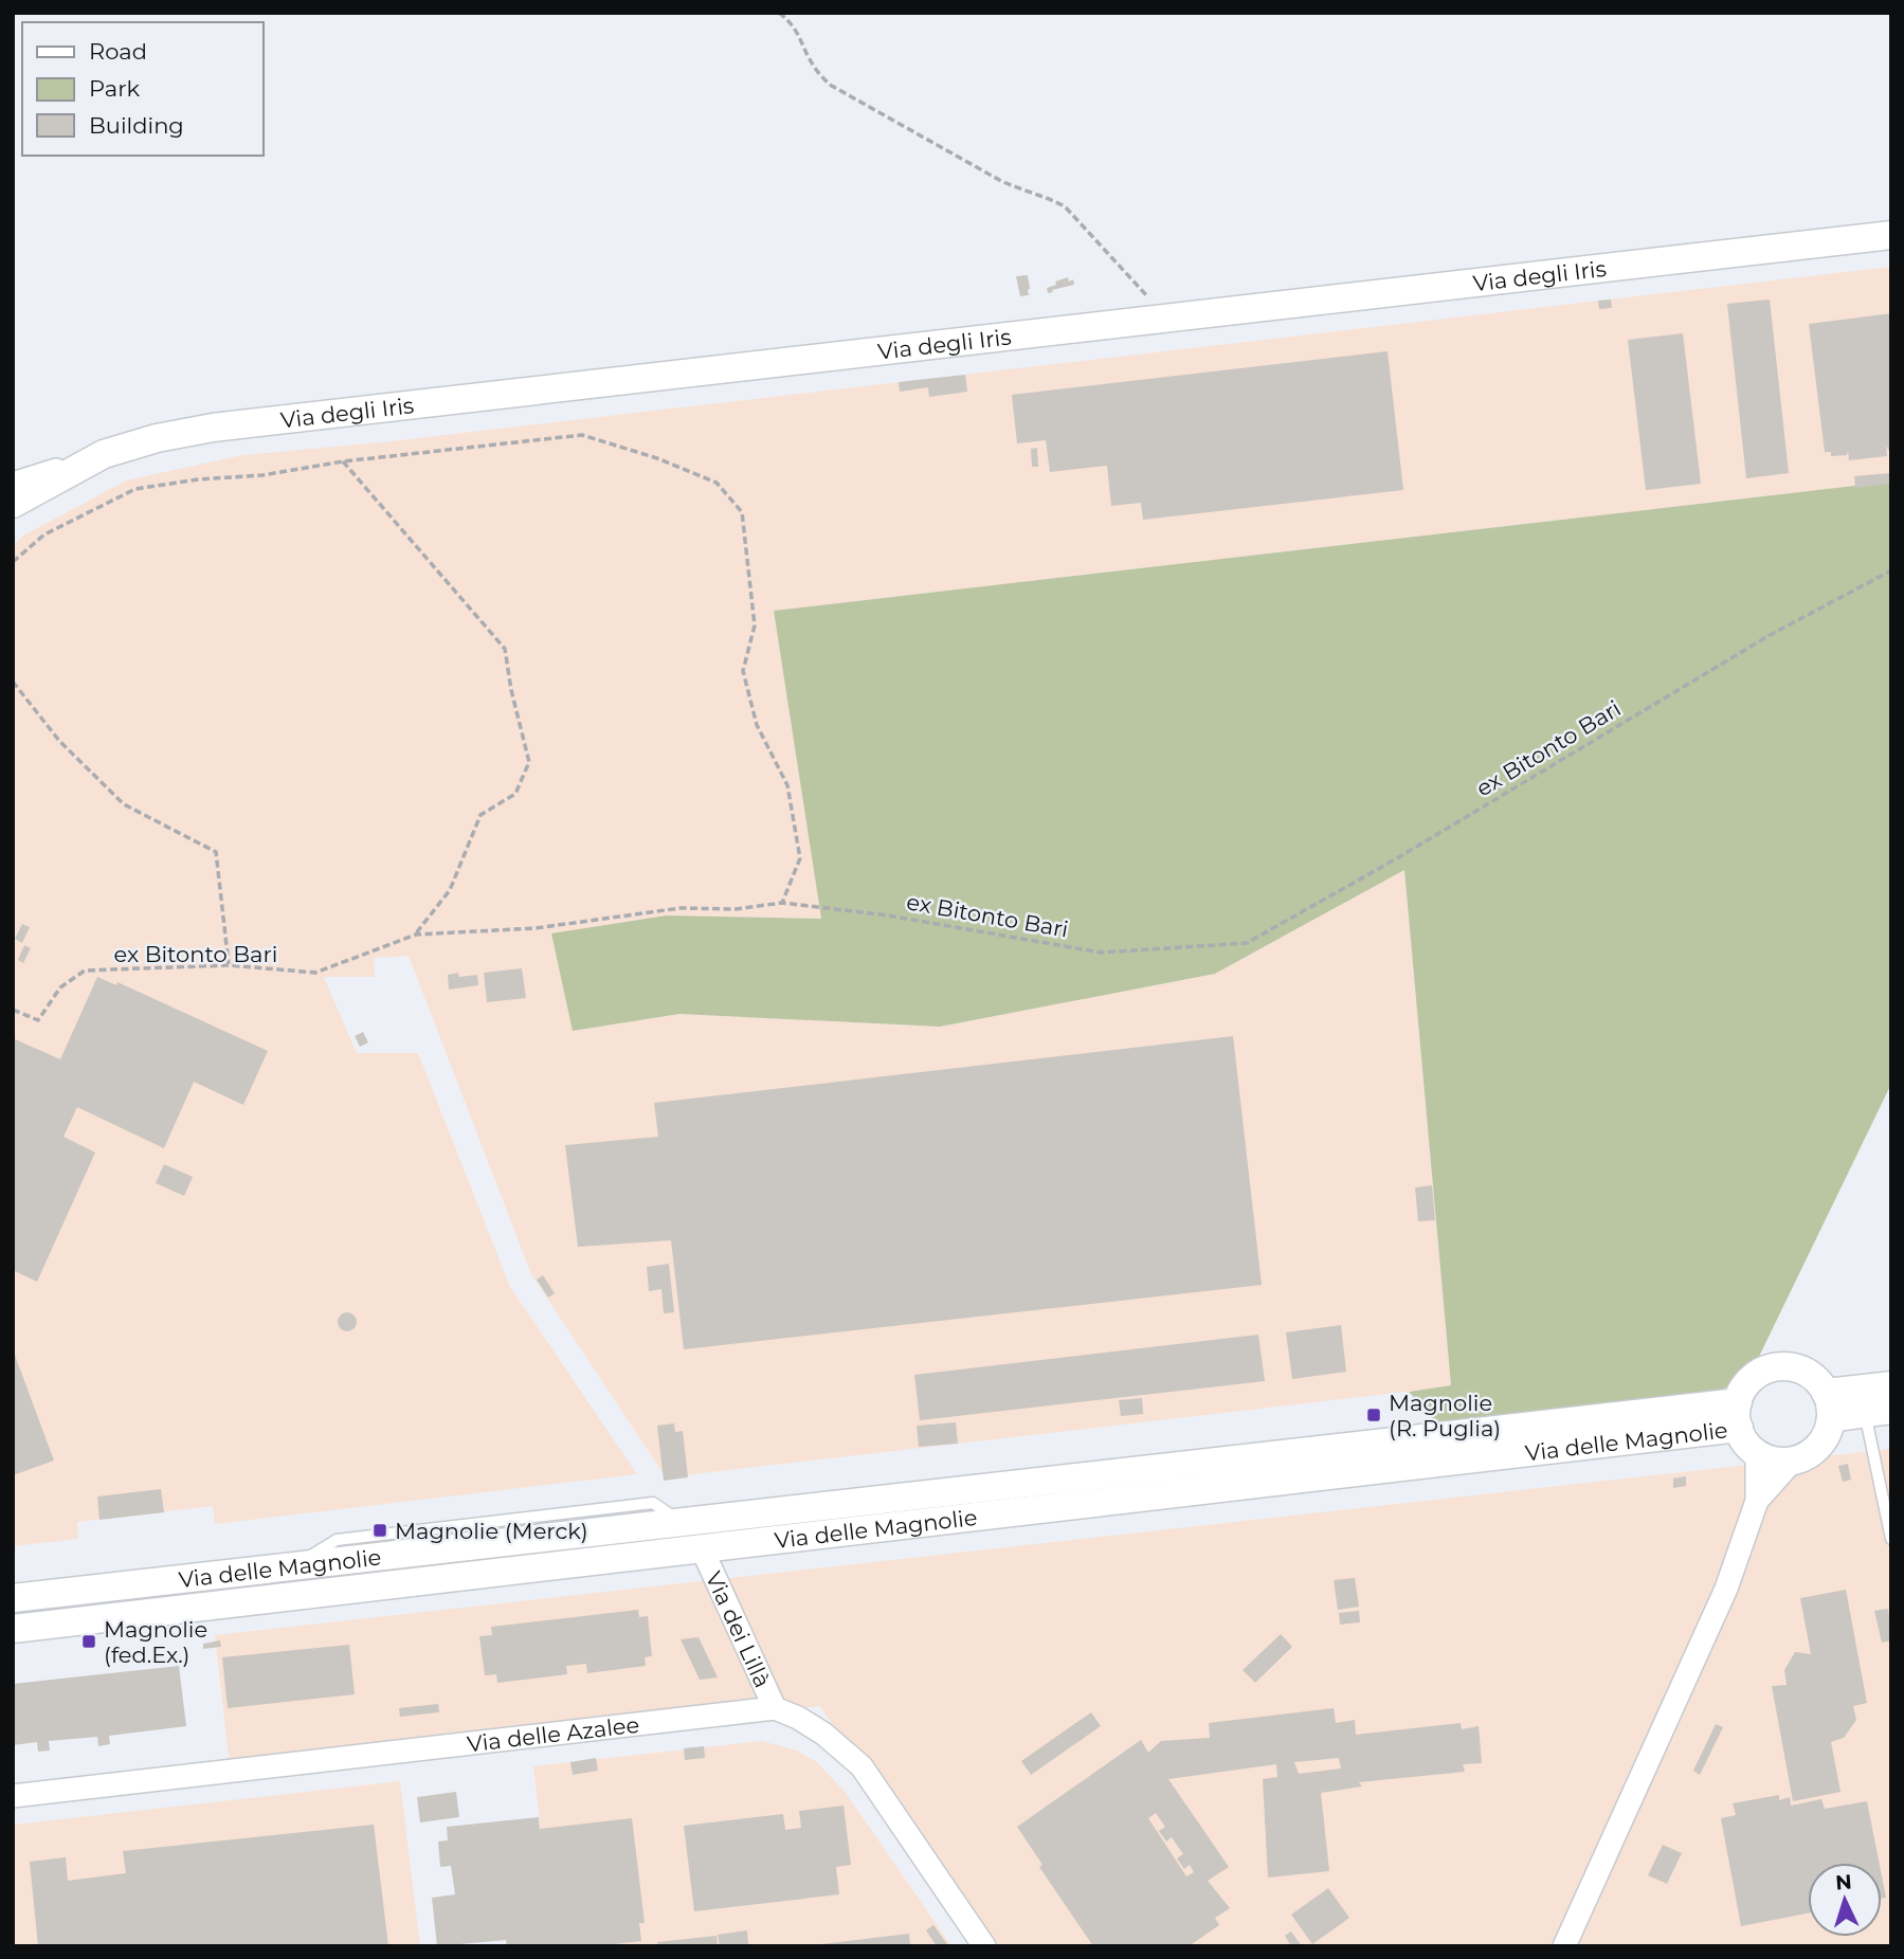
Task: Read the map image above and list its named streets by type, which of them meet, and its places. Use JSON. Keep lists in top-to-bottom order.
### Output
{
  "streets": {
    "street": [
      "Via degli Iris",
      "Via delle Magnolie",
      "Via dei Lillà",
      "Via delle Azalee"
    ],
    "path": ["ex Bitonto Bari"]
  },
  "crossings": [
    ["Via delle Magnolie", "Via dei Lillà"],
    ["Via dei Lillà", "Via delle Azalee"]
  ],
  "places": {
    "transit": ["Magnolie (R. Puglia)", "Magnolie (Merck)", "Magnolie (fed.Ex.)"]
  },
  "legend": ["Road", "Park", "Building"],
  "north": "top"
}
